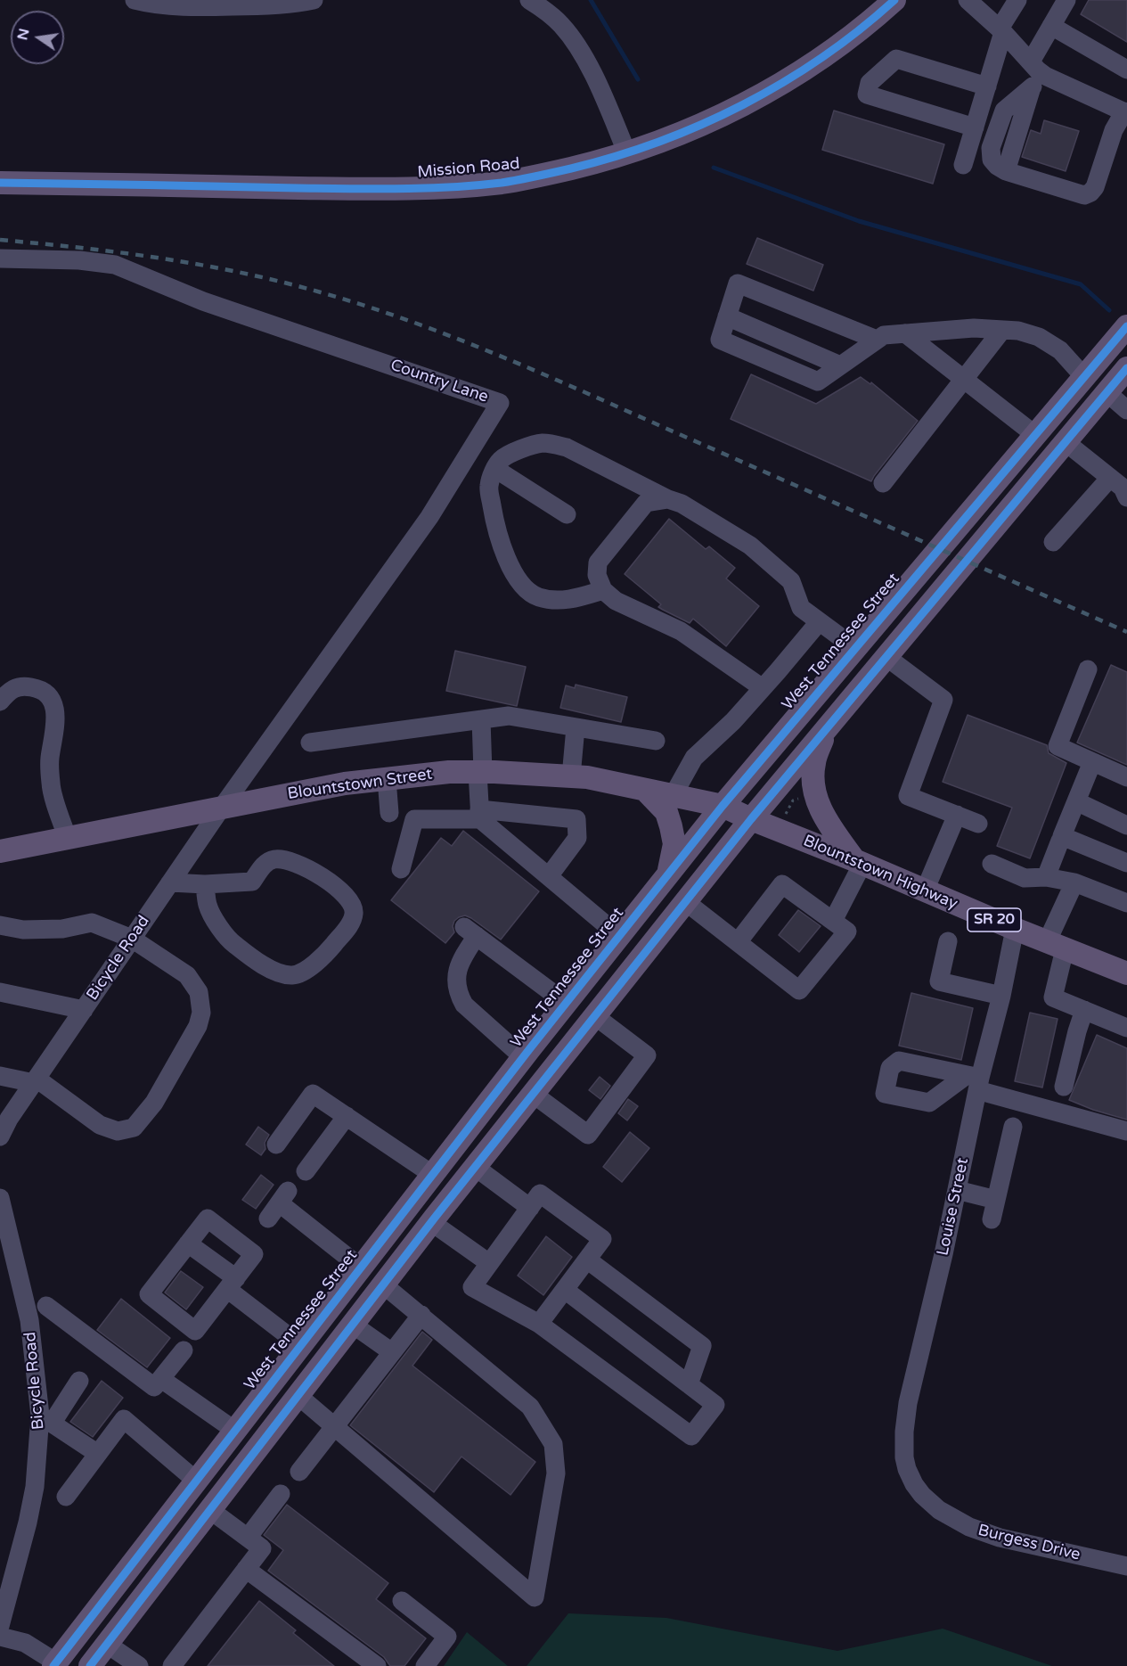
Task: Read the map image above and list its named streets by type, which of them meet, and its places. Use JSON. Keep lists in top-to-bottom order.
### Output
{
  "streets": {
    "main road": [
      "Mission Road",
      "West Tennessee Street",
      "Blountstown Street",
      "Blountstown Highway",
      "SR 20"
    ],
    "street": [
      "Country Lane",
      "Bicycle Road",
      "Louise Street",
      "Burgess Drive"
    ]
  },
  "crossings": [
    ["Country Lane", "Blountstown Street"],
    ["Country Lane", "Bicycle Road"],
    ["West Tennessee Street", "Blountstown Street"],
    ["West Tennessee Street", "Blountstown Highway"],
    ["Blountstown Street", "Blountstown Highway"],
    ["Blountstown Street", "Bicycle Road"],
    ["Blountstown Highway", "Louise Street"],
    ["Louise Street", "Burgess Drive"]
  ],
  "north": "left"
}
